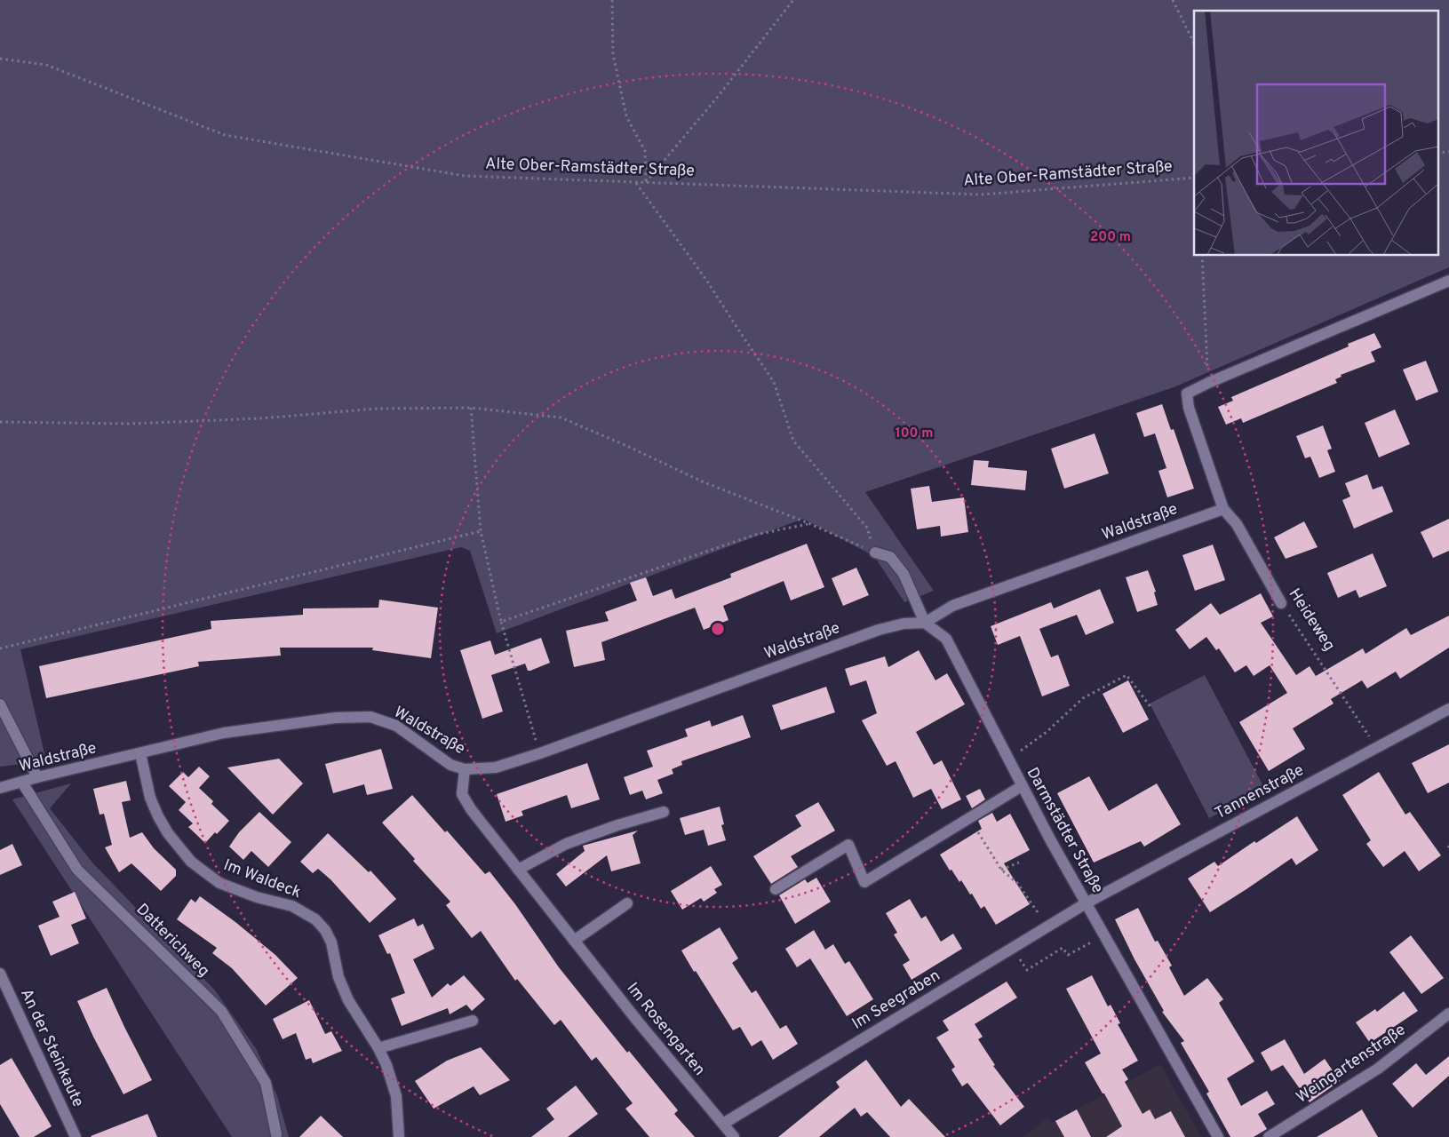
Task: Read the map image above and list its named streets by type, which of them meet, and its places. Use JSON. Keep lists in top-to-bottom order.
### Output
{
  "streets": {
    "street": [
      "Waldstraße",
      "Heideweg",
      "Tannenstraße",
      "Darmstädter Straße",
      "Im Waldeck",
      "Datterichweg",
      "Im Seegraben",
      "Im Rosengarten",
      "An der Steinkaute",
      "Weingartenstraße"
    ],
    "path": ["Alte Ober-Ramstädter Straße"]
  },
  "crossings": [
    ["Waldstraße", "Heideweg"],
    ["Waldstraße", "Darmstädter Straße"],
    ["Waldstraße", "Im Waldeck"],
    ["Waldstraße", "Datterichweg"],
    ["Waldstraße", "Im Rosengarten"],
    ["Heideweg", "Tannenstraße"],
    ["Tannenstraße", "Darmstädter Straße"],
    ["Tannenstraße", "Im Seegraben"],
    ["Darmstädter Straße", "Im Seegraben"],
    ["Im Seegraben", "Im Rosengarten"]
  ],
  "rings": ["200 m", "100 m"]
}
